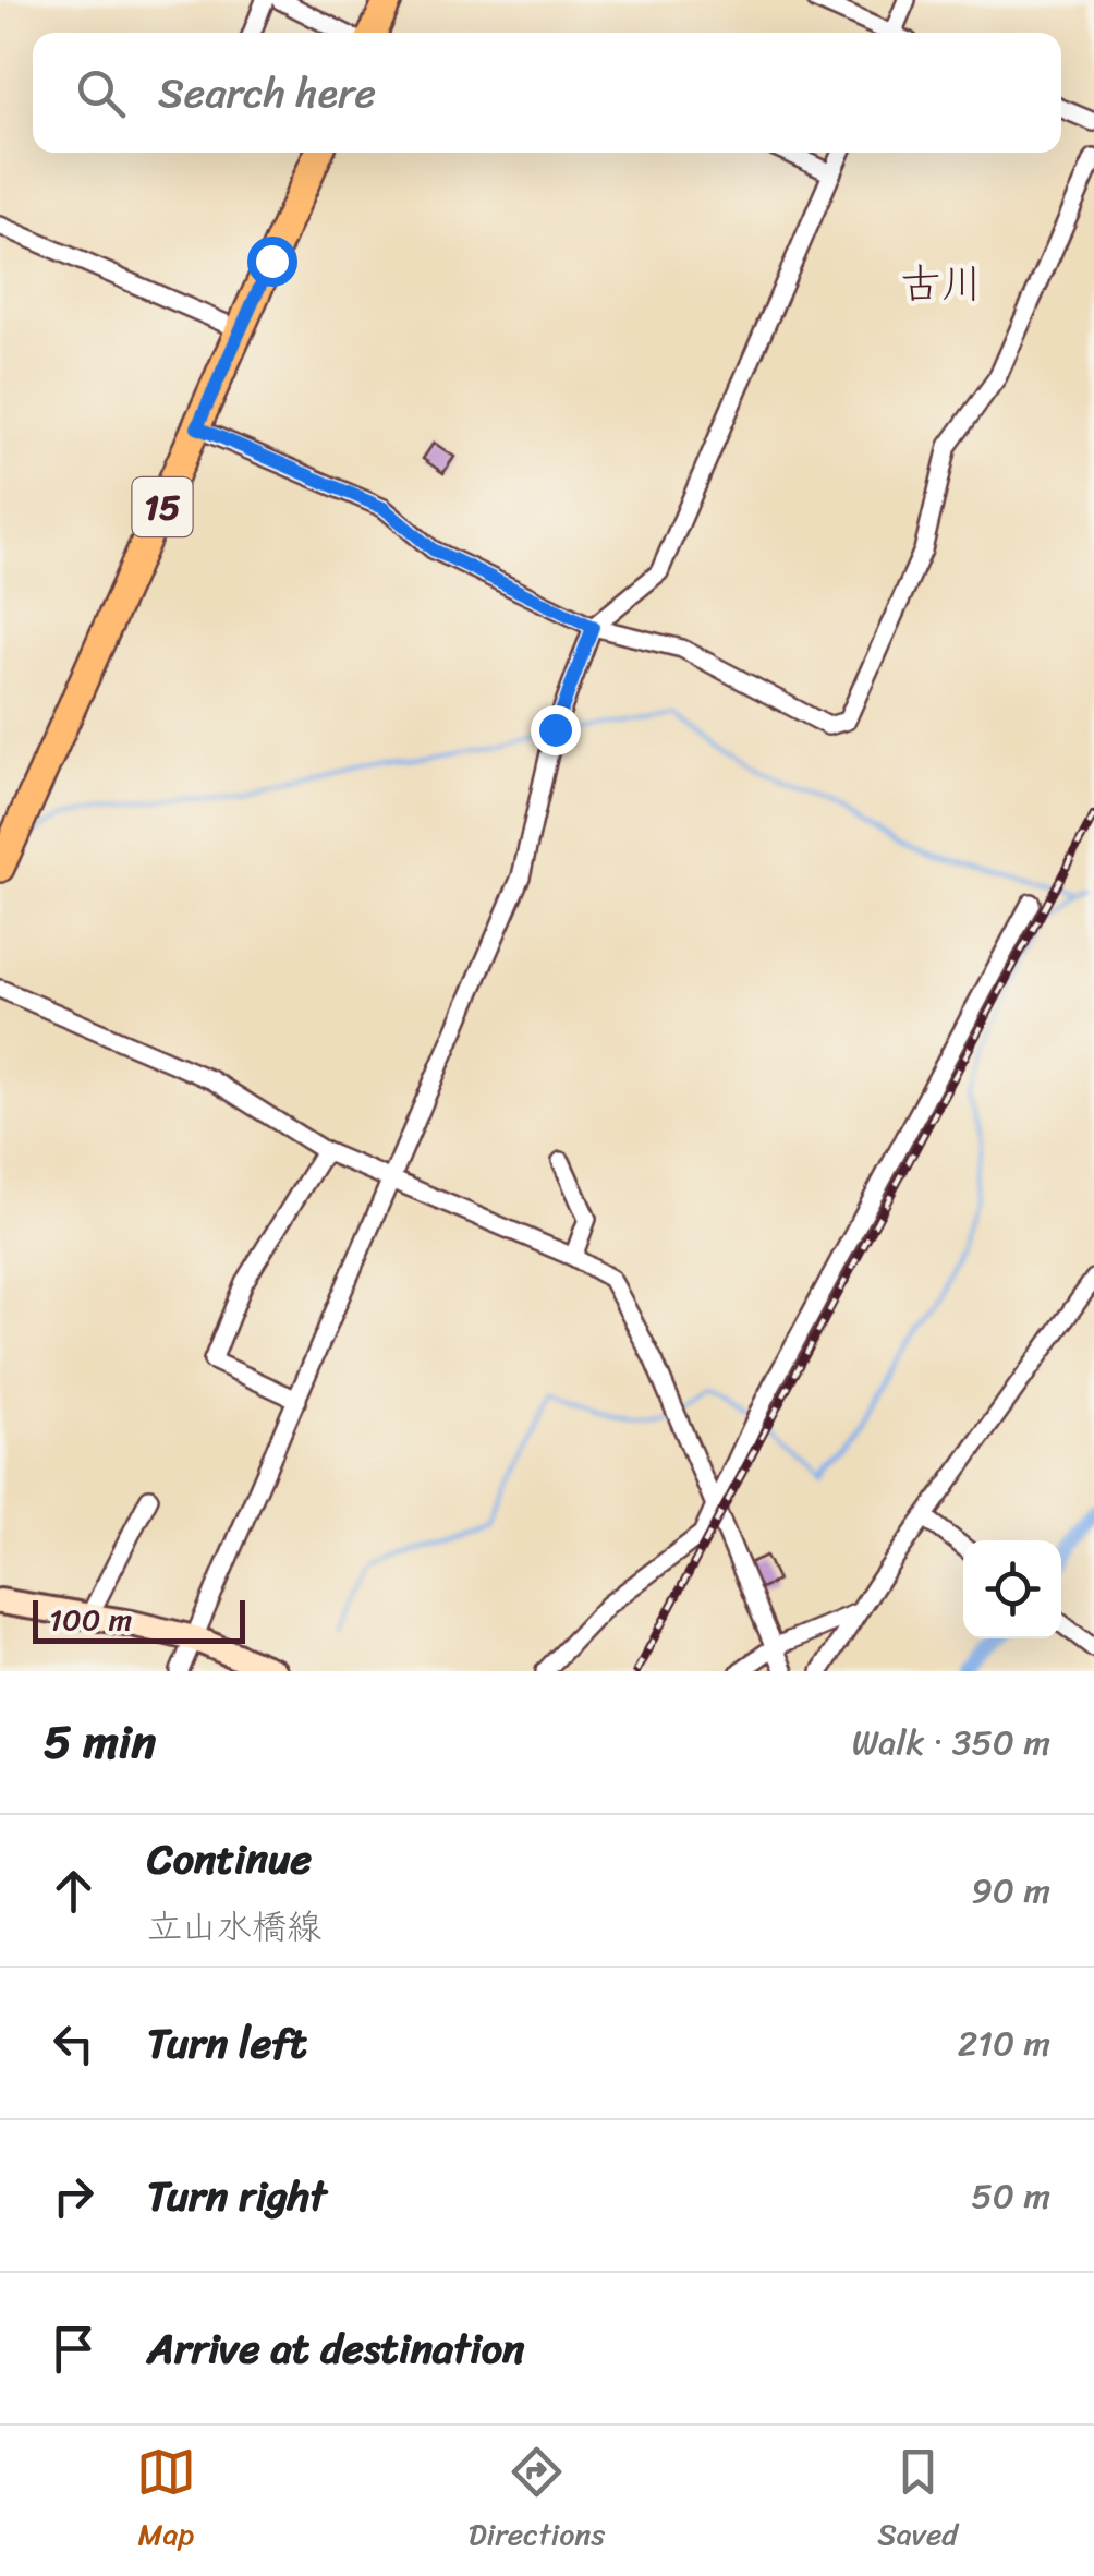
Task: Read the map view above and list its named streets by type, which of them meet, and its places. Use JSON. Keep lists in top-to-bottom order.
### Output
{
  "streets": {
    "main road": ["15"]
  },
  "districts": ["古川"],
  "scale_bar": "100 m",
  "page": {
    "search": "Search here",
    "scale": "100 m",
    "heading": ["5 min", "Walk · 350 m"],
    "list": [
      ["Continue", "立山水橋線", "90 m"],
      ["Turn left", "210 m"],
      ["Turn right", "50 m"],
      "Arrive at destination"
    ],
    "nav": ["Map", "Directions", "Saved"]
  }
}
